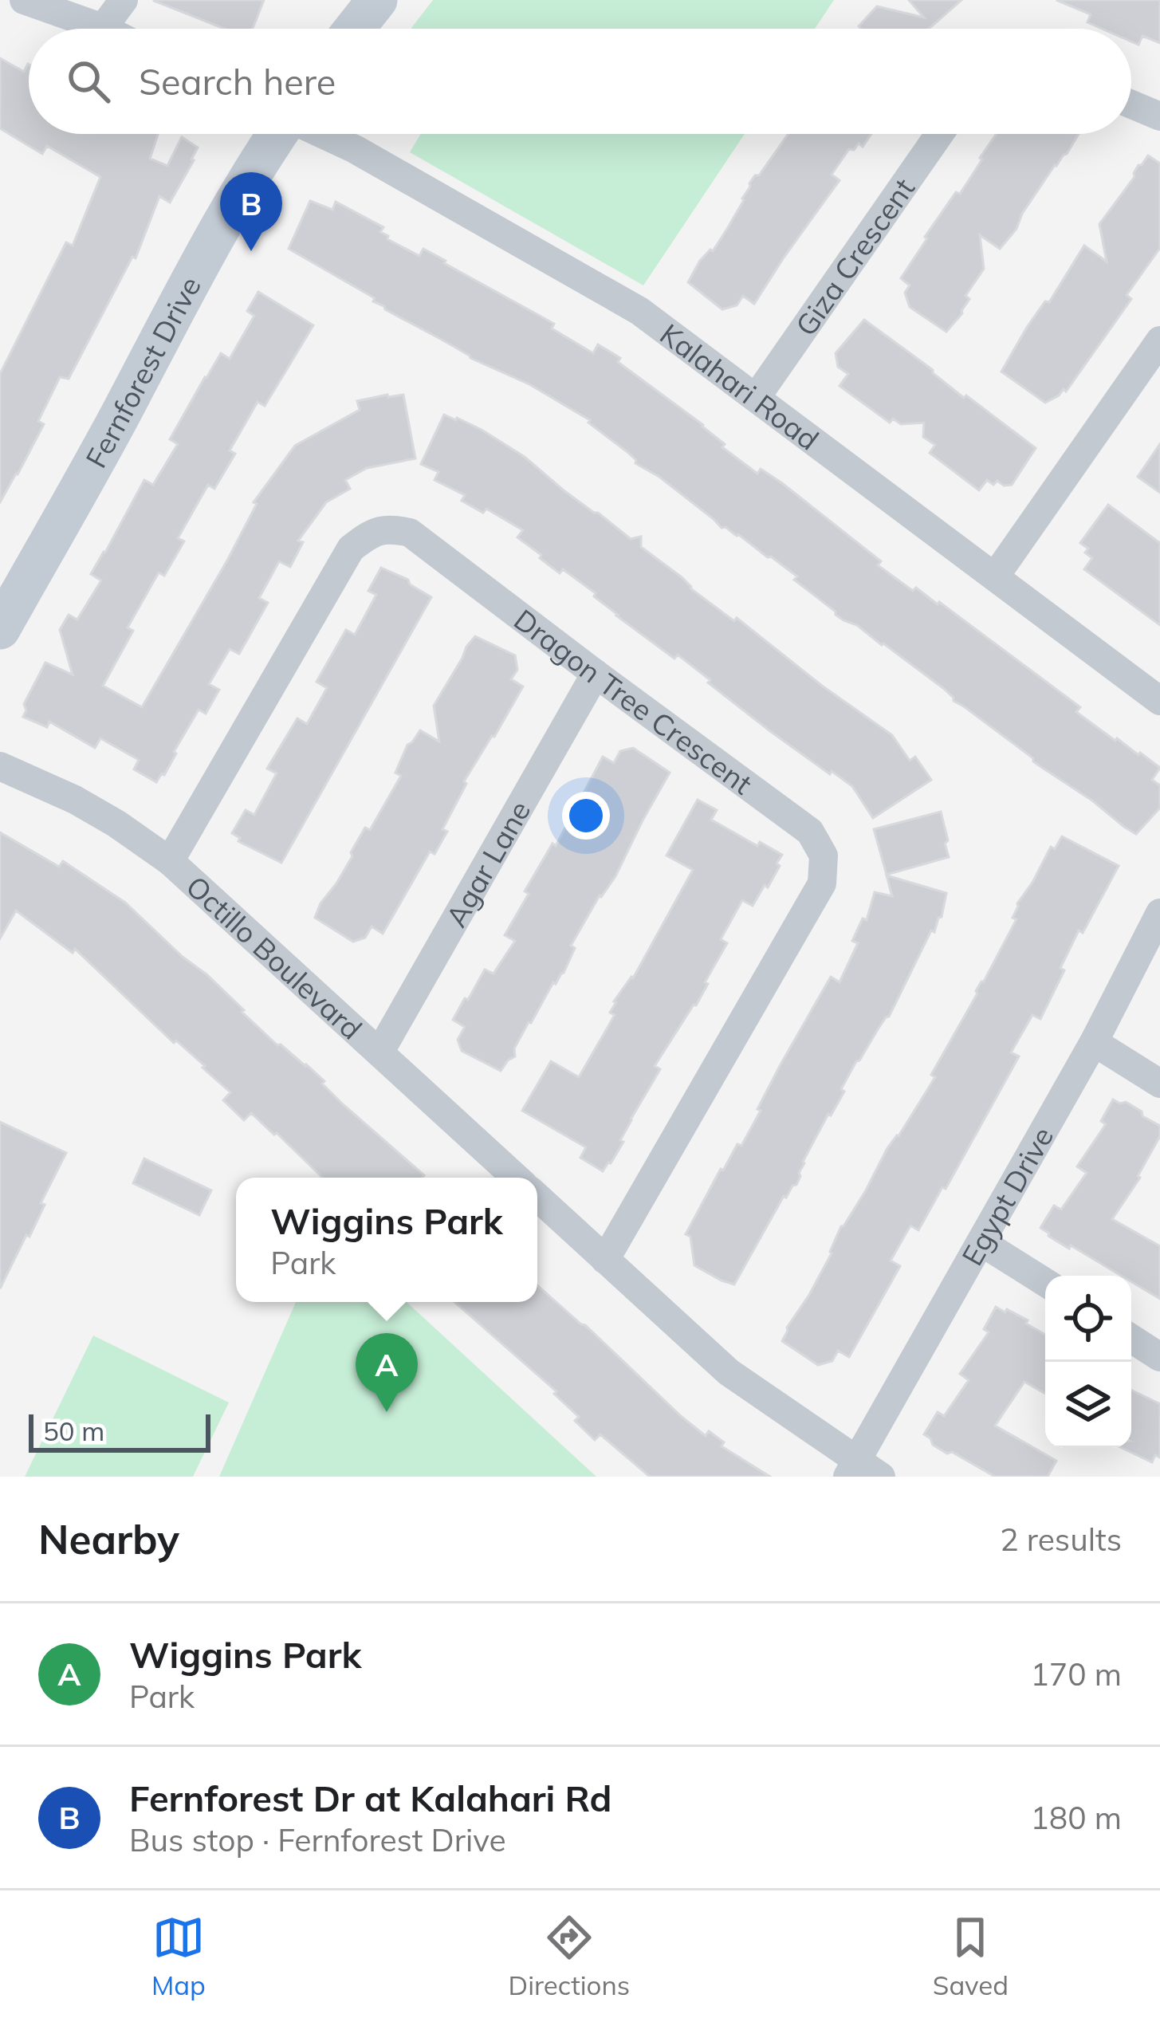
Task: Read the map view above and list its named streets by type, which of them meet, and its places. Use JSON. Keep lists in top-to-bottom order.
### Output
{
  "streets": {
    "street": [
      "Giza Crescent",
      "Fernforest Drive",
      "Kalahari Road",
      "Dragon Tree Crescent",
      "Agar Lane",
      "Octillo Boulevard",
      "Egypt Drive"
    ]
  },
  "crossings": [
    ["Giza Crescent", "Kalahari Road"],
    ["Dragon Tree Crescent", "Agar Lane"],
    ["Dragon Tree Crescent", "Octillo Boulevard"],
    ["Agar Lane", "Octillo Boulevard"]
  ],
  "scale_bar": "50 m",
  "page": {
    "search": "Search here",
    "pins": ["B", "A"],
    "popup": ["Wiggins Park", "Park"],
    "scale": "50 m",
    "heading": ["Nearby", "2 results"],
    "list": [
      {
        "mark": "A",
        "name": "Wiggins Park",
        "note": "Park",
        "value": "170 m"
      },
      {
        "mark": "B",
        "name": "Fernforest Dr at Kalahari Rd",
        "note": "Bus stop · Fernforest Drive",
        "value": "180 m"
      }
    ],
    "nav": ["Map", "Directions", "Saved"]
  }
}
